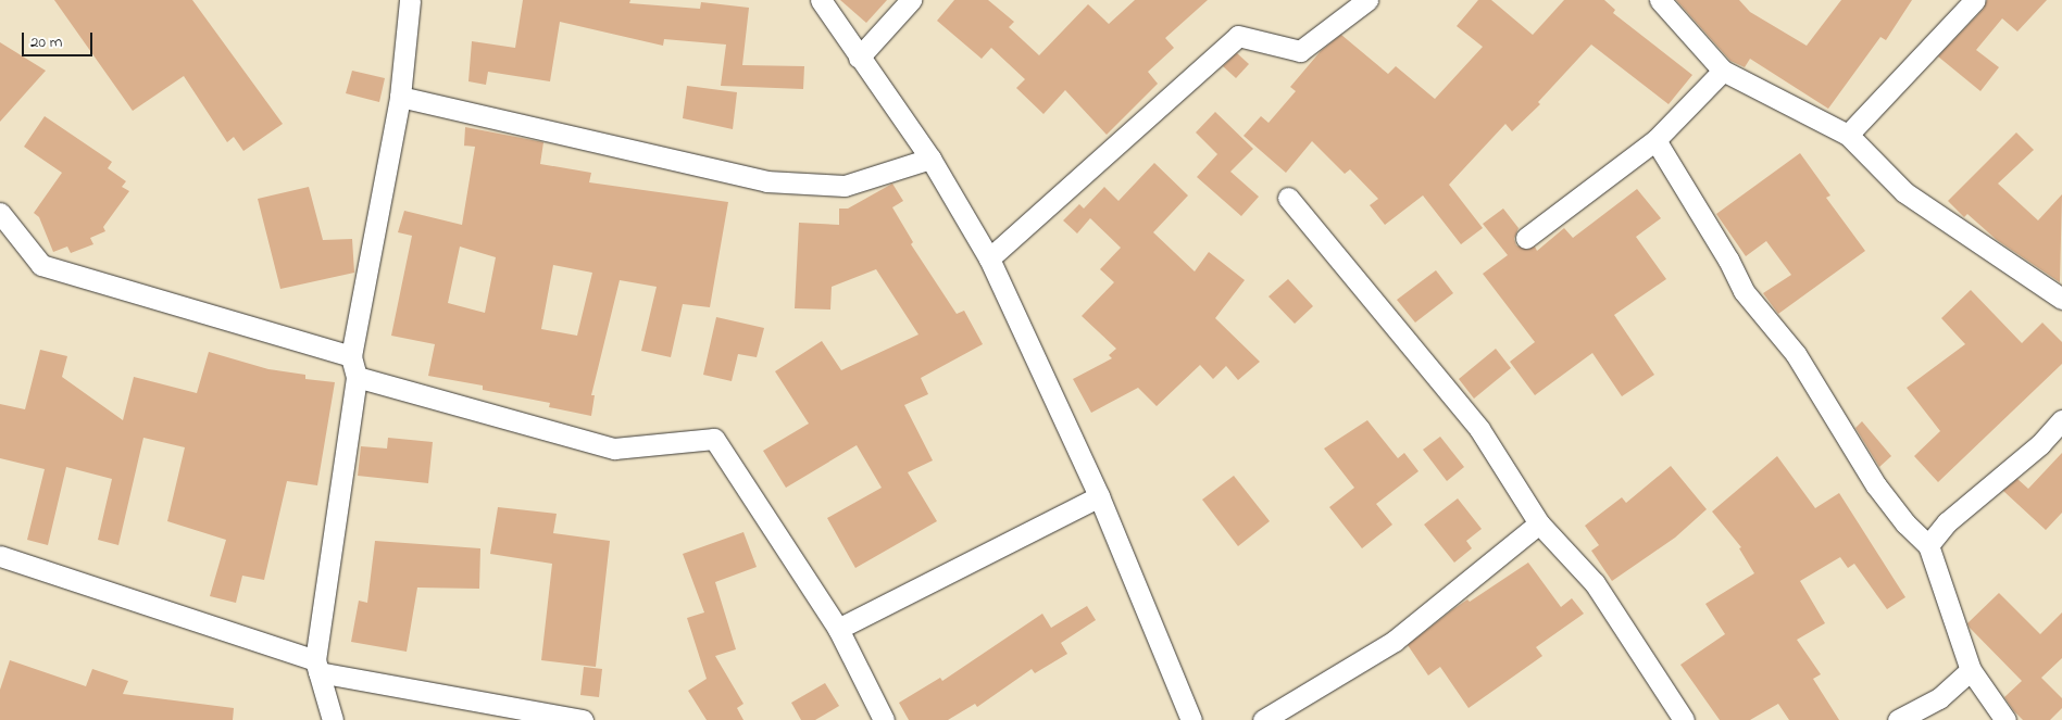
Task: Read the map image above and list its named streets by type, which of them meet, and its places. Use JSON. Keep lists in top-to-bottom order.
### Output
{
  "scale_bar": "20 m"
}
